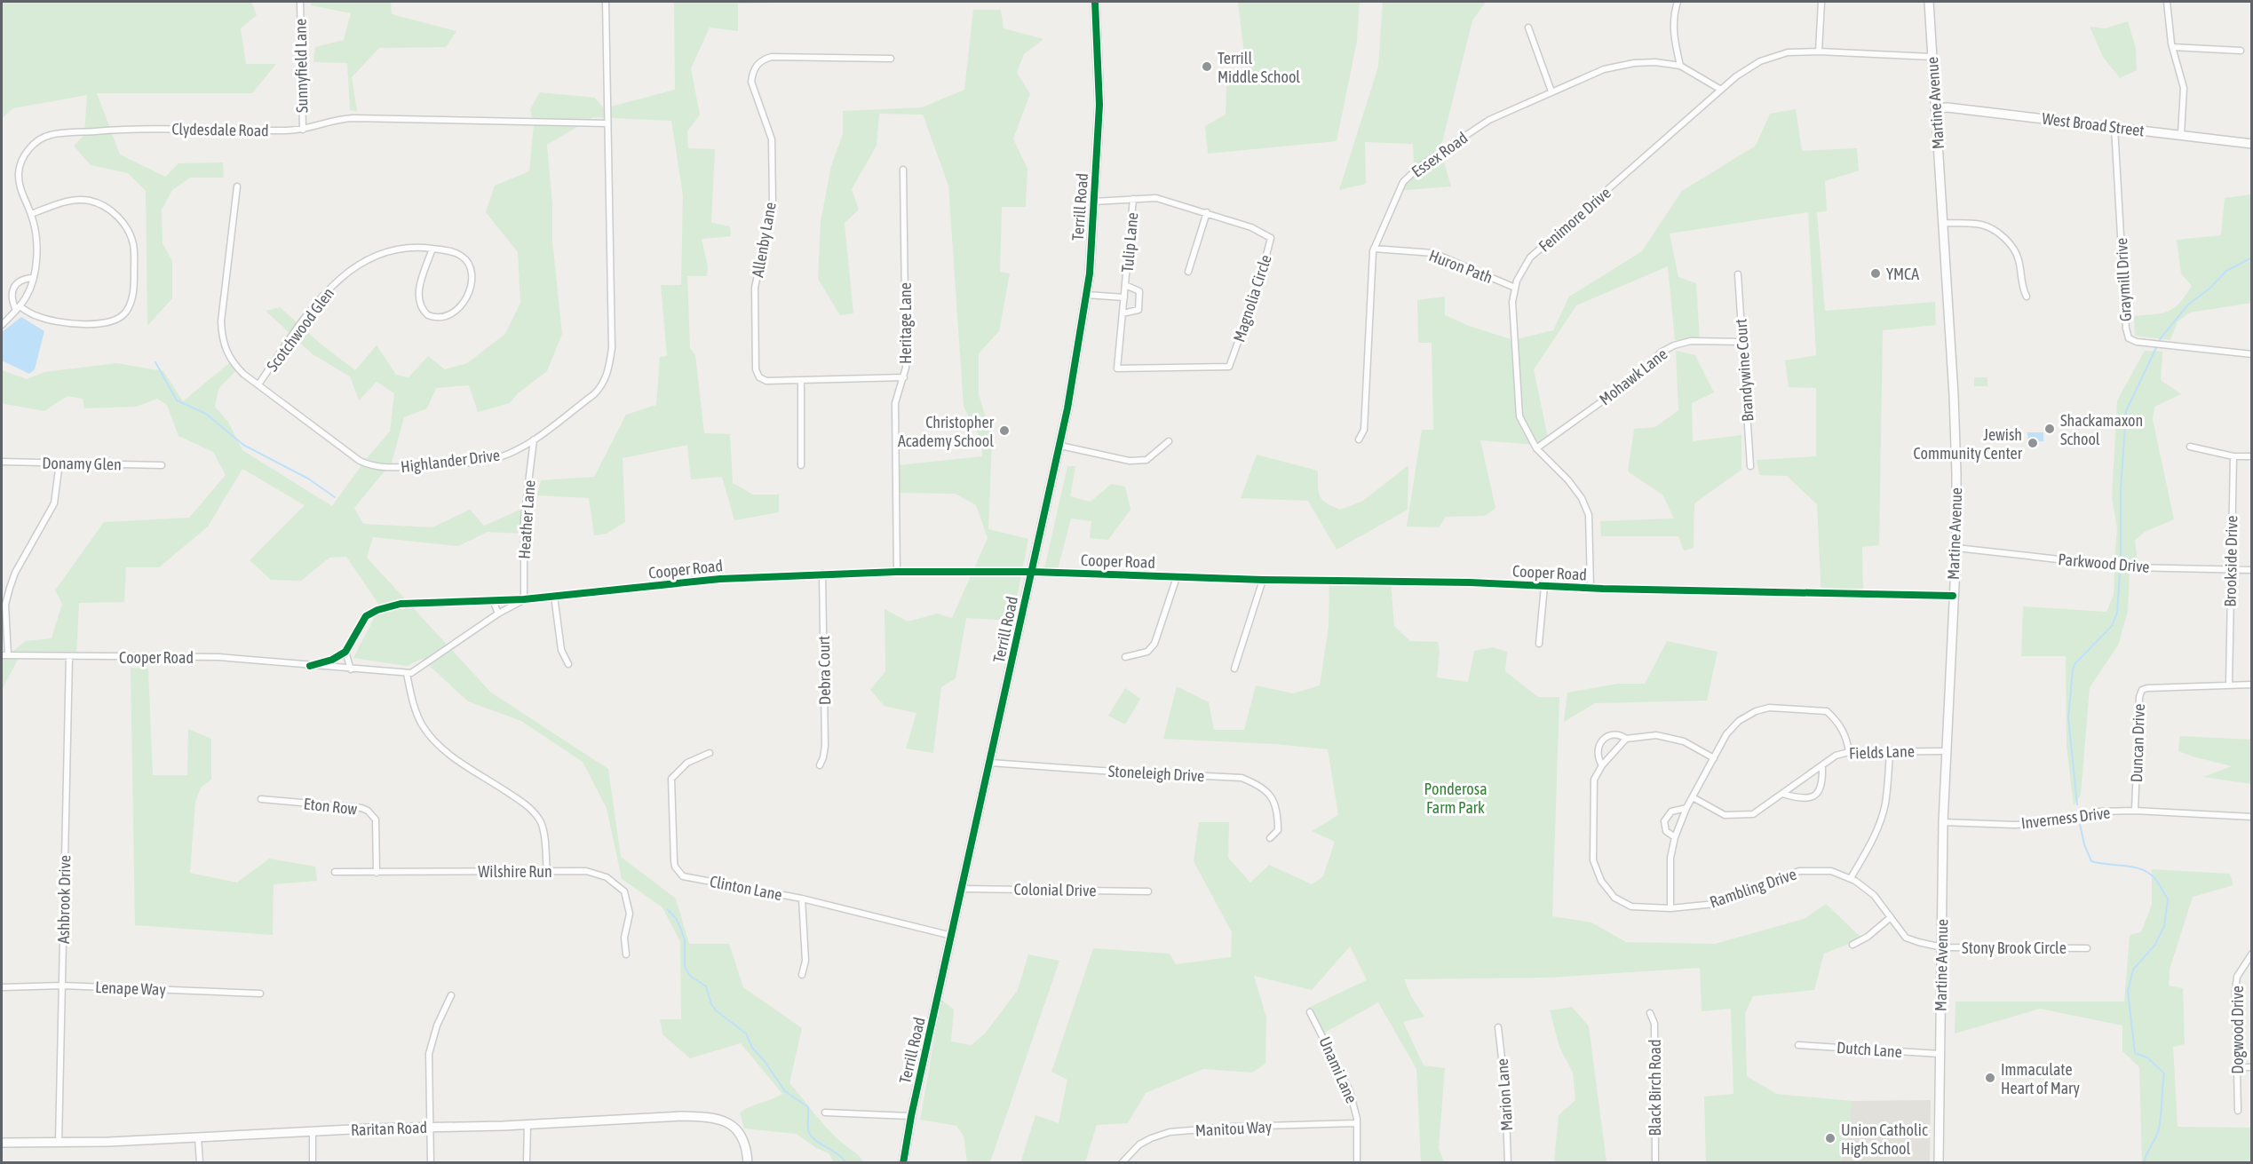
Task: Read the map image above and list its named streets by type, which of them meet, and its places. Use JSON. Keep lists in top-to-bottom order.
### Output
{
  "streets": {
    "street": [
      "Sunnyfield Lane",
      "Martine Avenue",
      "West Broad Street",
      "Clydesdale Road",
      "Essex Road",
      "Terrill Road",
      "Fenimore Drive",
      "Allenby Lane",
      "Tulip Lane",
      "Huron Path",
      "Graymill Drive",
      "Magnolia Circle",
      "Heritage Lane",
      "Scotchwood Glen",
      "Brandywine Court",
      "Mohawk Lane",
      "Highlander Drive",
      "Donamy Glen",
      "Heather Lane",
      "Cooper Road",
      "Brookside Drive",
      "Parkwood Drive",
      "Debra Court",
      "Duncan Drive",
      "Fields Lane",
      "Stoneleigh Drive",
      "Eton Row",
      "Inverness Drive",
      "Wilshire Run",
      "Clinton Lane",
      "Rambling Drive",
      "Colonial Drive",
      "Ashbrook Drive",
      "Stony Brook Circle",
      "Lenape Way",
      "Dogwood Drive",
      "Dutch Lane",
      "Unami Lane",
      "Black Birch Road",
      "Marion Lane",
      "Raritan Road",
      "Manitou Way"
    ]
  },
  "crossings": [
    ["Sunnyfield Lane", "Clydesdale Road"],
    ["Martine Avenue", "West Broad Street"],
    ["Martine Avenue", "Fenimore Drive"],
    ["Martine Avenue", "Cooper Road"],
    ["Martine Avenue", "Parkwood Drive"],
    ["Martine Avenue", "Fields Lane"],
    ["Martine Avenue", "Inverness Drive"],
    ["Martine Avenue", "Rambling Drive"],
    ["Martine Avenue", "Stony Brook Circle"],
    ["Martine Avenue", "Dutch Lane"],
    ["West Broad Street", "Graymill Drive"],
    ["Clydesdale Road", "Highlander Drive"],
    ["Essex Road", "Fenimore Drive"],
    ["Essex Road", "Huron Path"],
    ["Terrill Road", "Magnolia Circle"],
    ["Terrill Road", "Cooper Road"],
    ["Terrill Road", "Stoneleigh Drive"],
    ["Terrill Road", "Clinton Lane"],
    ["Terrill Road", "Colonial Drive"],
    ["Fenimore Drive", "Huron Path"],
    ["Fenimore Drive", "Mohawk Lane"],
    ["Fenimore Drive", "Cooper Road"],
    ["Allenby Lane", "Heritage Lane"],
    ["Tulip Lane", "Magnolia Circle"],
    ["Heritage Lane", "Cooper Road"],
    ["Scotchwood Glen", "Highlander Drive"],
    ["Brandywine Court", "Mohawk Lane"],
    ["Highlander Drive", "Heather Lane"],
    ["Heather Lane", "Cooper Road"],
    ["Cooper Road", "Debra Court"],
    ["Cooper Road", "Ashbrook Drive"],
    ["Brookside Drive", "Parkwood Drive"],
    ["Brookside Drive", "Duncan Drive"],
    ["Duncan Drive", "Inverness Drive"],
    ["Eton Row", "Wilshire Run"],
    ["Rambling Drive", "Stony Brook Circle"],
    ["Ashbrook Drive", "Lenape Way"],
    ["Ashbrook Drive", "Raritan Road"],
    ["Unami Lane", "Manitou Way"]
  ],
  "parks": ["Ponderosa Farm Park"],
  "places": [
    "Terrill Middle School",
    "YMCA",
    "Shackamaxon School",
    "Christopher Academy School",
    "Jewish Community Center",
    "Immaculate Heart of Mary",
    "Union Catholic High School"
  ]
}
